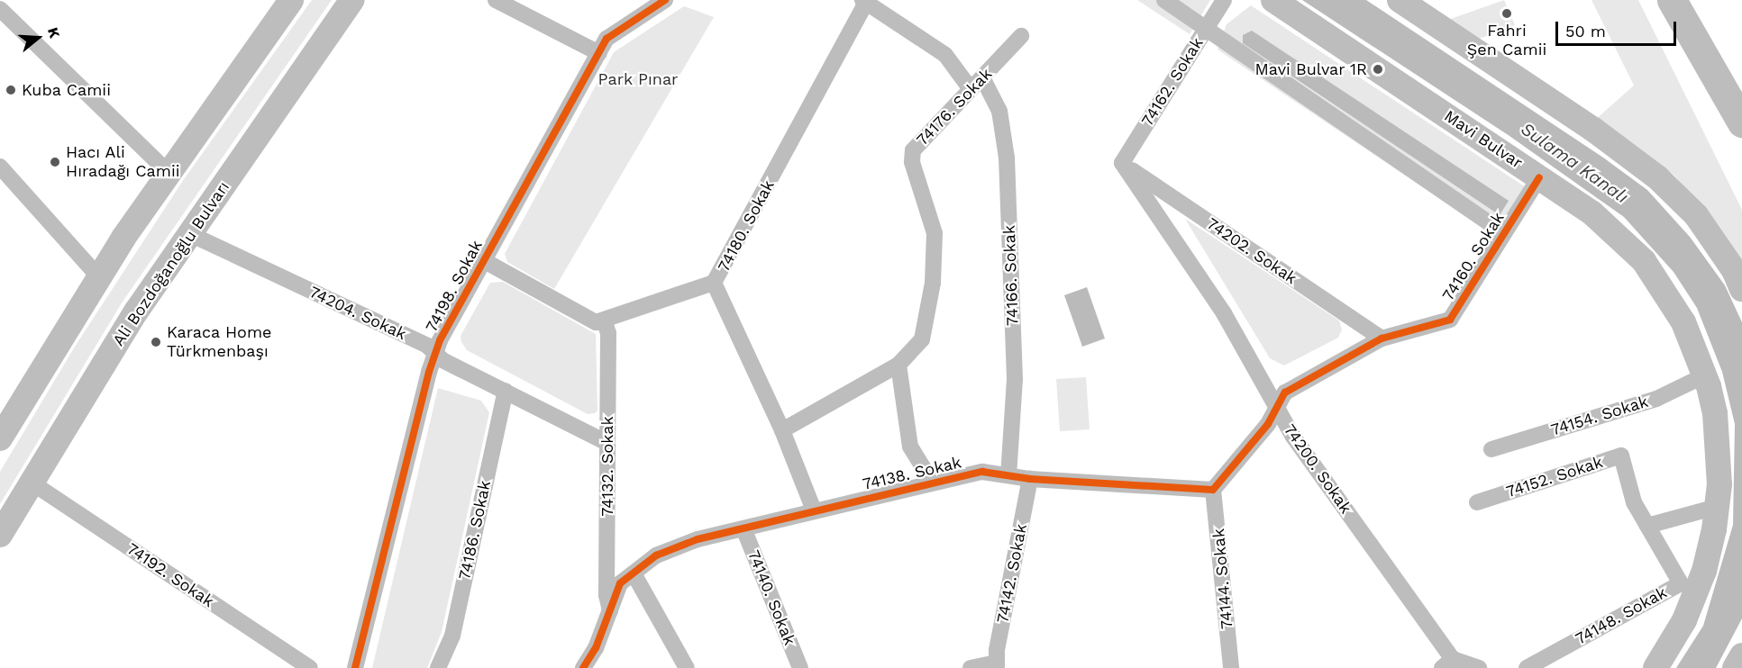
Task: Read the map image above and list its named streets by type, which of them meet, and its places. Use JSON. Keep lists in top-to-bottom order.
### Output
{
  "streets": {
    "main road": ["Mavi Bulvar", "Ali Bozdoğanoğlu Bulvarı"],
    "street": [
      "74162. Sokak",
      "74176. Sokak",
      "74180. Sokak",
      "74202. Sokak",
      "74160. Sokak",
      "74166. Sokak",
      "74198. Sokak",
      "74204. Sokak",
      "74154. Sokak",
      "74132. Sokak",
      "74200. Sokak",
      "74138. Sokak",
      "74152. Sokak",
      "74186. Sokak",
      "74142. Sokak",
      "74192. Sokak",
      "74144. Sokak",
      "74140. Sokak",
      "74148. Sokak"
    ]
  },
  "crossings": [
    ["74162. Sokak", "74202. Sokak"],
    ["74162. Sokak", "74200. Sokak"],
    ["74176. Sokak", "74166. Sokak"],
    ["Mavi Bulvar", "74160. Sokak"],
    ["Mavi Bulvar", "74154. Sokak"],
    ["74180. Sokak", "74132. Sokak"],
    ["74202. Sokak", "74160. Sokak"],
    ["74202. Sokak", "74200. Sokak"],
    ["74160. Sokak", "74200. Sokak"],
    ["Ali Bozdoğanoğlu Bulvarı", "74204. Sokak"],
    ["Ali Bozdoğanoğlu Bulvarı", "74192. Sokak"],
    ["74166. Sokak", "74138. Sokak"],
    ["74198. Sokak", "74204. Sokak"],
    ["74204. Sokak", "74132. Sokak"],
    ["74204. Sokak", "74186. Sokak"],
    ["74132. Sokak", "74138. Sokak"],
    ["74138. Sokak", "74142. Sokak"],
    ["74138. Sokak", "74144. Sokak"],
    ["74138. Sokak", "74140. Sokak"],
    ["74152. Sokak", "74148. Sokak"]
  ],
  "water": ["Sulama Kanalı"],
  "parks": ["Park Pınar"],
  "places": [
    "Fahri Şen Camii",
    "Mavi Bulvar 1R",
    "Kuba Camii",
    "Hacı Ali Hıradağı Camii",
    "Karaca Home Türkmenbaşı"
  ],
  "scale_bar": "50 m",
  "north": "right"
}
